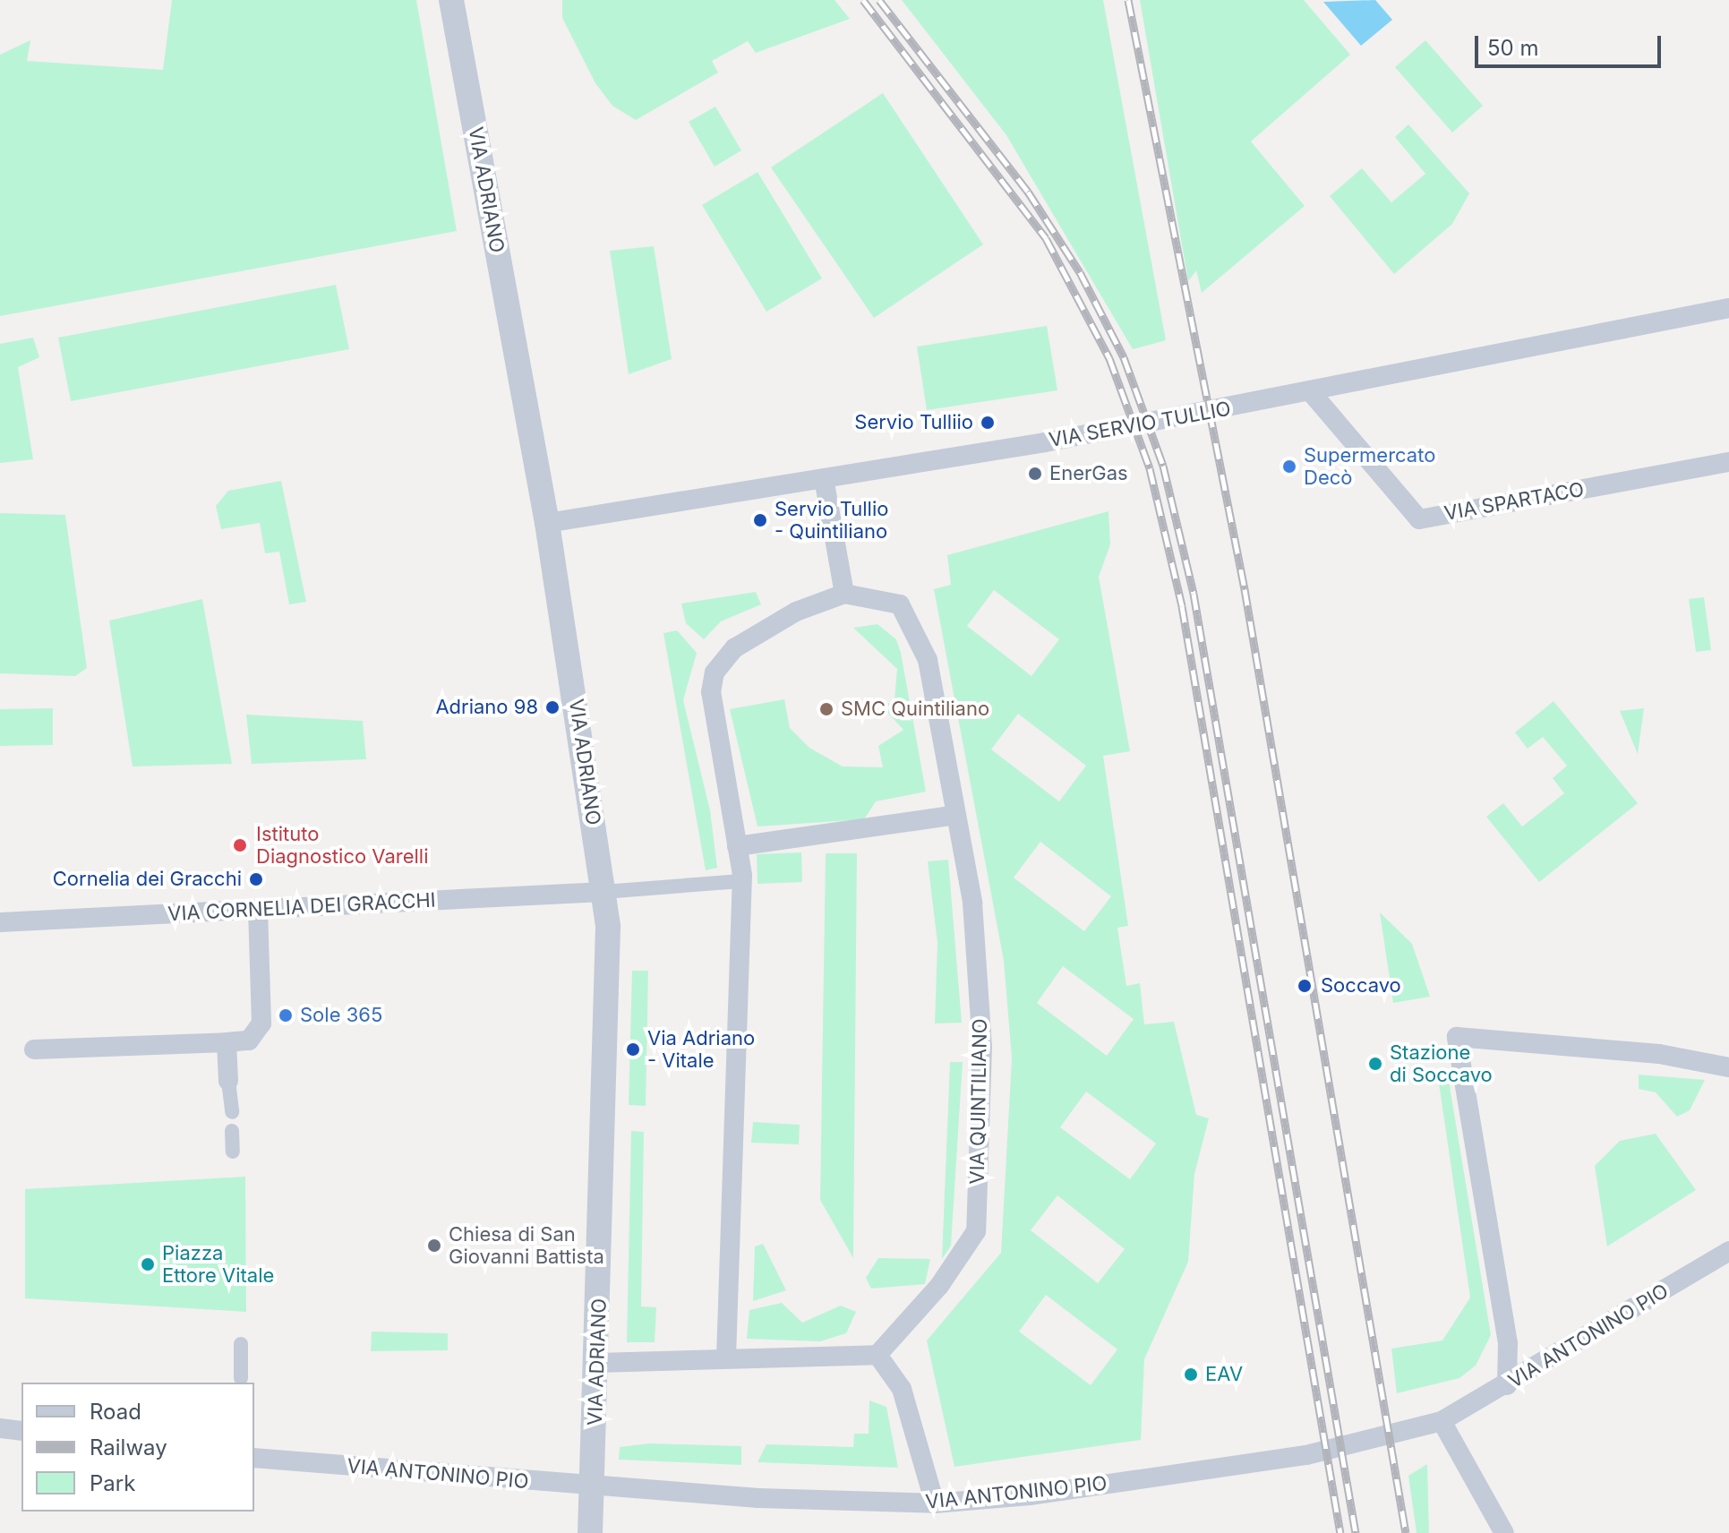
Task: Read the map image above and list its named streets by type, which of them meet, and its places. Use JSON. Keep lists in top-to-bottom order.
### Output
{
  "streets": {
    "street": [
      "VIA ADRIANO",
      "VIA SERVIO TULLIO",
      "VIA SPARTACO",
      "VIA CORNELIA DEI GRACCHI",
      "VIA QUINTILIANO",
      "VIA ANTONINO PIO"
    ]
  },
  "crossings": [
    ["VIA ADRIANO", "VIA SERVIO TULLIO"],
    ["VIA ADRIANO", "VIA CORNELIA DEI GRACCHI"],
    ["VIA ADRIANO", "VIA ANTONINO PIO"],
    ["VIA SERVIO TULLIO", "VIA SPARTACO"]
  ],
  "places": [
    "Servio Tulliio",
    "Supermercato Decò",
    "EnerGas",
    "Servio Tullio - Quintiliano",
    "Adriano 98",
    "SMC Quintiliano",
    "Istituto Diagnostico Varelli",
    "Cornelia dei Gracchi",
    "Soccavo",
    "Sole 365",
    "Via Adriano - Vitale",
    "Stazione di Soccavo",
    "Chiesa di San Giovanni Battista",
    "Piazza Ettore Vitale",
    "EAV"
  ],
  "legend": ["Road", "Railway", "Park"],
  "scale_bar": "50 m"
}
